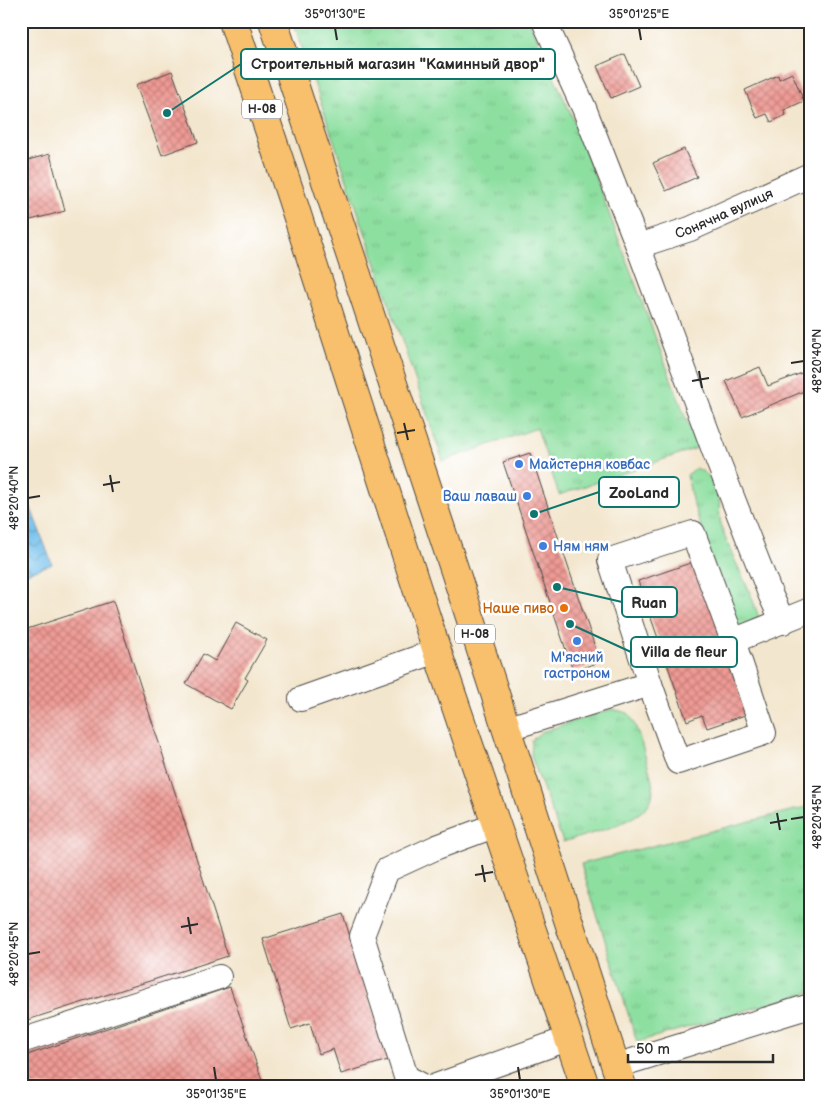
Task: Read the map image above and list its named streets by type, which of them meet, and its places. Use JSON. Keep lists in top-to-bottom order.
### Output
{
  "streets": {
    "main road": ["Н-08"],
    "street": ["Сонячна вулиця"]
  },
  "places": [
    "Строительный магазин \"Каминный двор\"",
    "Майстерня ковбас",
    "Ваш лаваш",
    "ZooLand",
    "Ням ням",
    "Ruan",
    "Наше пиво",
    "Villa de fleur",
    "М'ясний гастроном"
  ],
  "scale_bar": "50 m",
  "coordinates": [
    "35°01'30\"E",
    "35°01'25\"E",
    "48°20'40\"N",
    "48°20'45\"N",
    "35°01'35\"E"
  ]
}
